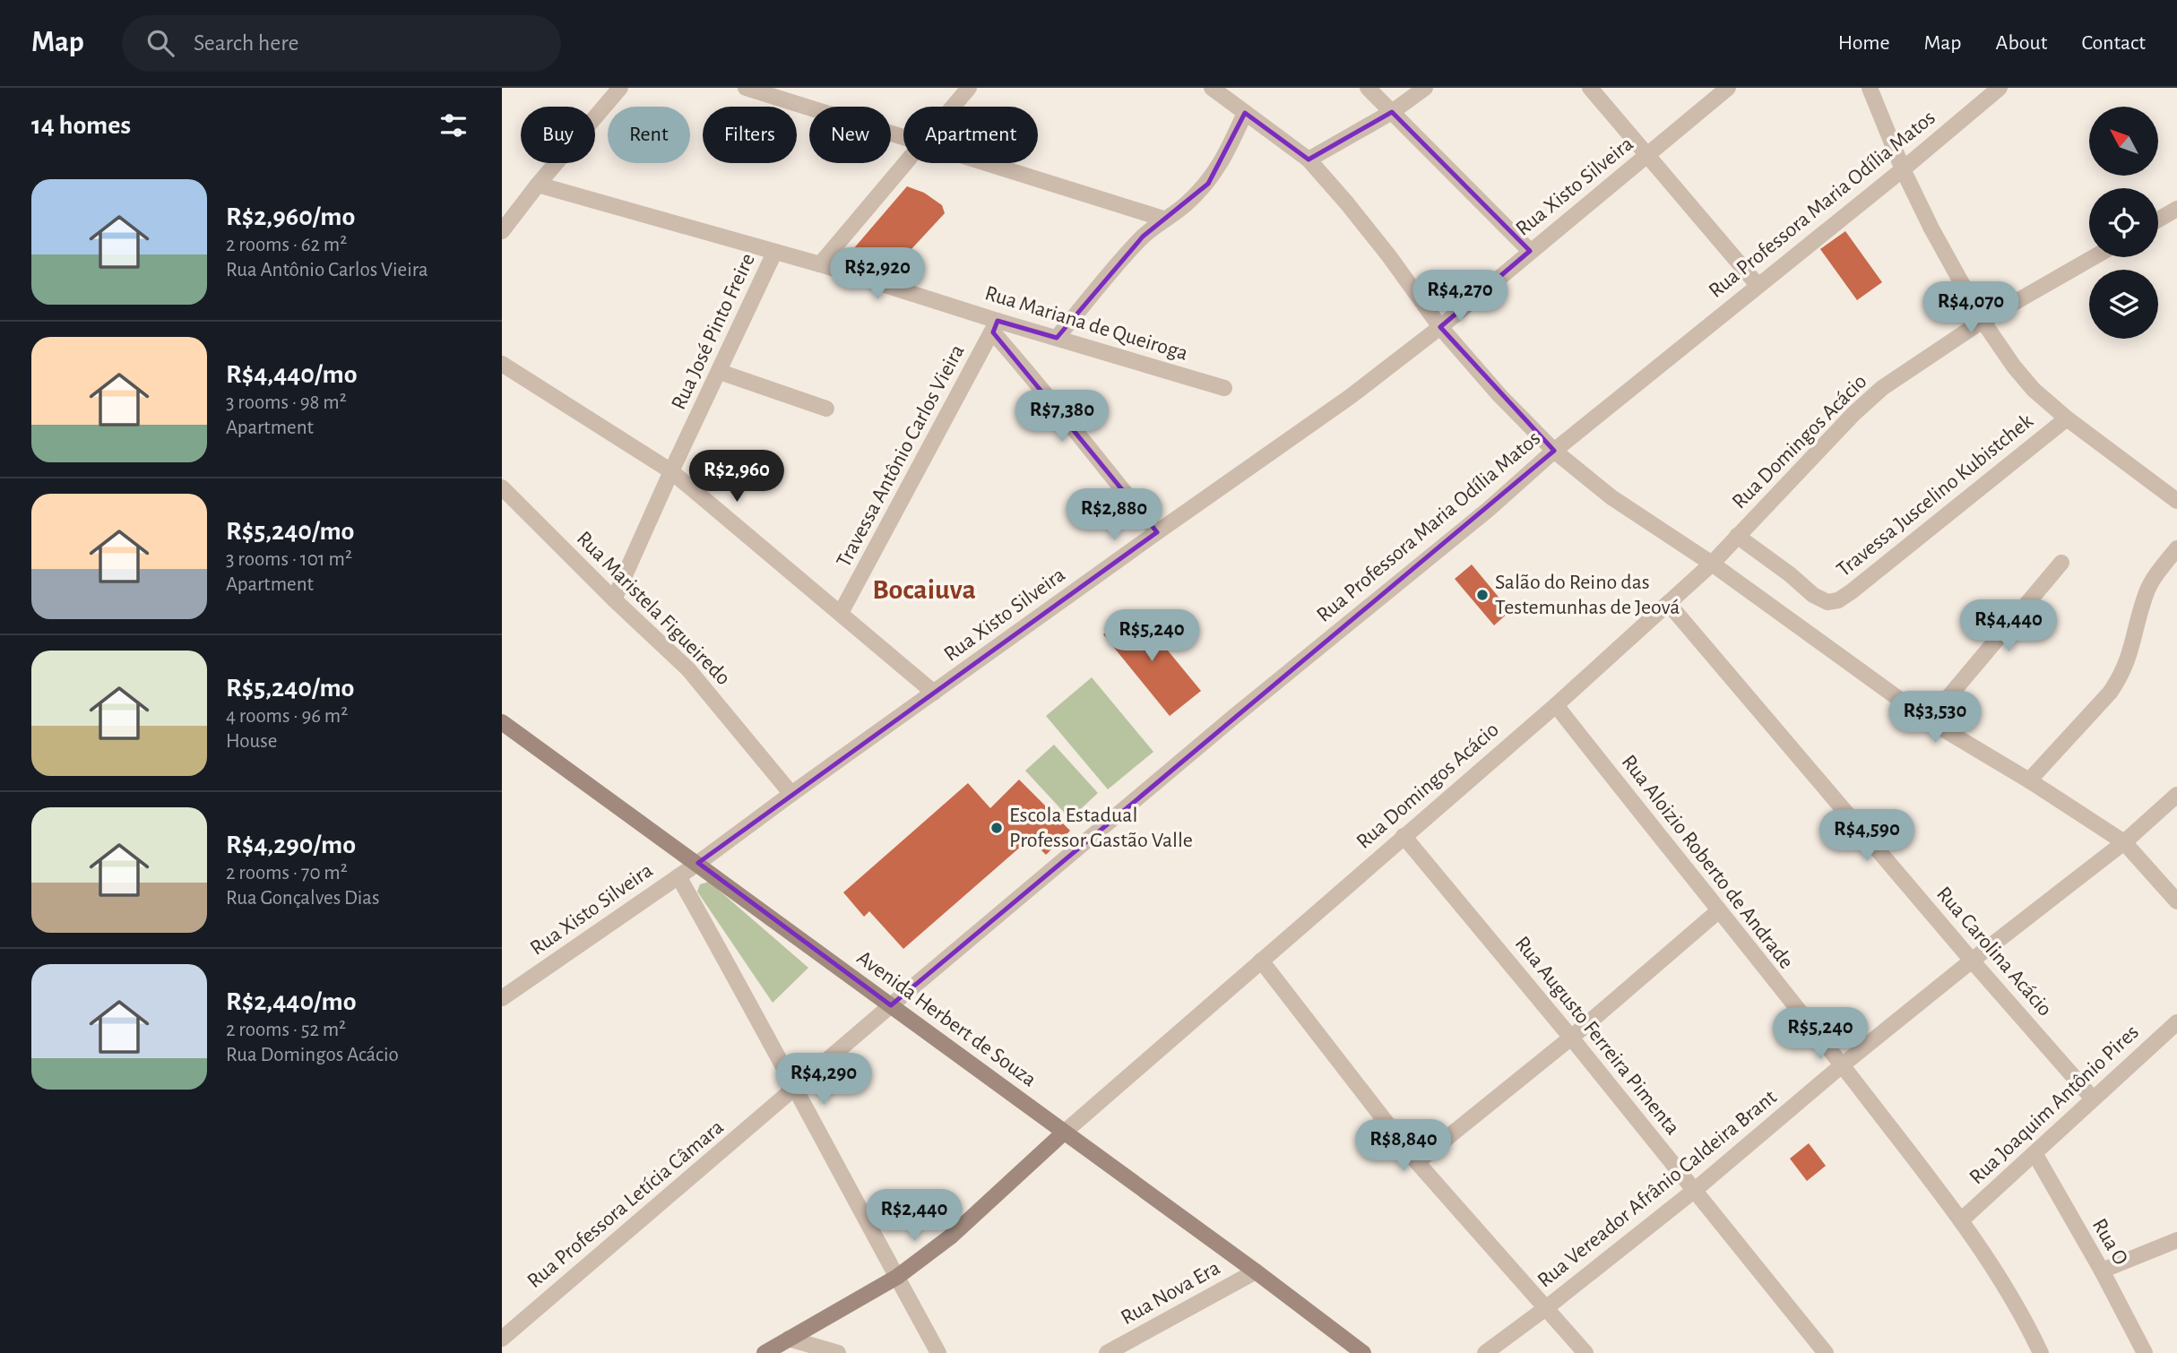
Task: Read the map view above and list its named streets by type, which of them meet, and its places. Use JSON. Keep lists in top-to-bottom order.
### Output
{
  "streets": {
    "street": [
      "Rua Xisto Silveira",
      "Rua Professora Maria Odília Matos",
      "Rua Mariana de Queiroga",
      "Rua José Pinto Freire",
      "Rua Domingos Acácio",
      "Travessa Antônio Carlos Vieira",
      "Travessa Juscelino Kubistchek",
      "Rua Maristela Figueiredo",
      "Rua Aloizio Roberto de Andrade",
      "Rua Carolina Acácio",
      "Avenida Herbert de Souza",
      "Rua Augusto Ferreira Pimenta",
      "Rua Joaquim Antônio Pires",
      "Rua Vereador Afrânio Caldeira Brant",
      "Rua Professora Letícia Câmara",
      "Rua O",
      "Rua Nova Era"
    ]
  },
  "crossings": [
    ["Rua Xisto Silveira", "Rua Maristela Figueiredo"],
    ["Rua Xisto Silveira", "Avenida Herbert de Souza"],
    ["Rua Professora Maria Odília Matos", "Avenida Herbert de Souza"],
    ["Rua Professora Maria Odília Matos", "Rua Professora Letícia Câmara"],
    ["Rua Mariana de Queiroga", "Rua José Pinto Freire"],
    ["Rua Mariana de Queiroga", "Travessa Antônio Carlos Vieira"],
    ["Rua José Pinto Freire", "Rua Maristela Figueiredo"],
    ["Rua Domingos Acácio", "Travessa Juscelino Kubistchek"],
    ["Rua Domingos Acácio", "Rua Aloizio Roberto de Andrade"],
    ["Rua Domingos Acácio", "Rua Carolina Acácio"],
    ["Rua Domingos Acácio", "Avenida Herbert de Souza"],
    ["Rua Domingos Acácio", "Rua Augusto Ferreira Pimenta"],
    ["Rua Aloizio Roberto de Andrade", "Rua Joaquim Antônio Pires"],
    ["Rua Aloizio Roberto de Andrade", "Rua Vereador Afrânio Caldeira Brant"],
    ["Rua Carolina Acácio", "Rua Joaquim Antônio Pires"],
    ["Rua Carolina Acácio", "Rua Vereador Afrânio Caldeira Brant"],
    ["Avenida Herbert de Souza", "Rua Professora Letícia Câmara"],
    ["Avenida Herbert de Souza", "Rua Nova Era"],
    ["Rua Augusto Ferreira Pimenta", "Rua Vereador Afrânio Caldeira Brant"],
    ["Rua Joaquim Antônio Pires", "Rua O"]
  ],
  "districts": ["Bocaiuva"],
  "places": ["Salão do Reino das Testemunhas de Jeová", "Escola Estadual Professor Gastão Valle"],
  "north": "top left",
  "page": {
    "header": "Map",
    "search": "Search here",
    "nav": [
      "Home",
      "Map",
      "About",
      "Contact"
    ],
    "heading": "14 homes",
    "chip": [
      "Buy",
      "Rent",
      "Filters",
      "New",
      "Apartment"
    ],
    "list": [
      {
        "name": "R$2,960/mo",
        "note": "2 rooms · 62 m² · Rua Antônio Carlos Vieira"
      },
      {
        "name": "R$4,440/mo",
        "note": "3 rooms · 98 m² · Apartment"
      },
      {
        "name": "R$5,240/mo",
        "note": "3 rooms · 101 m² · Apartment"
      },
      {
        "name": "R$5,240/mo",
        "note": "4 rooms · 96 m² · House"
      },
      {
        "name": "R$4,290/mo",
        "note": "2 rooms · 70 m² · Rua Gonçalves Dias"
      },
      {
        "name": "R$2,440/mo",
        "note": "2 rooms · 52 m² · Rua Domingos Acácio"
      }
    ],
    "price": [
      "R$2,920",
      "R$4,270",
      "R$4,070",
      "R$7,380",
      "R$2,960",
      "R$2,880",
      "R$4,440",
      "R$5,240",
      "R$3,530",
      "R$4,590",
      "R$5,240",
      "R$4,290",
      "R$8,840",
      "R$2,440"
    ]
  }
}
